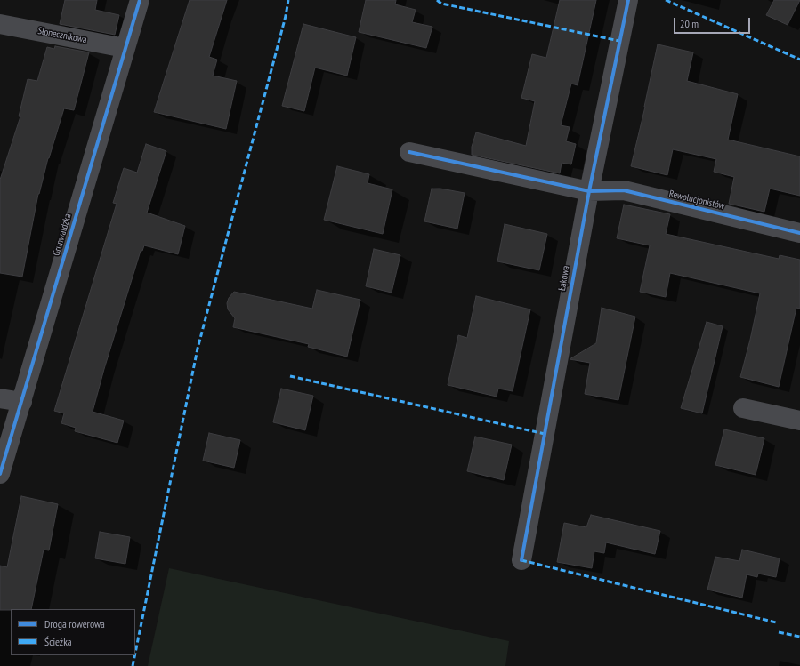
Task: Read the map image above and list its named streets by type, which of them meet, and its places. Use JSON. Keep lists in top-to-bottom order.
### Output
{
  "streets": {
    "street": [
      "Słonecznikowa",
      "Rewolucjonistów",
      "Grunwaldzka",
      "Łąkowa"
    ]
  },
  "crossings": [
    ["Słonecznikowa", "Grunwaldzka"],
    ["Rewolucjonistów", "Łąkowa"]
  ],
  "legend": ["Droga rowerowa", "Ścieżka"],
  "scale_bar": "20 m"
}
